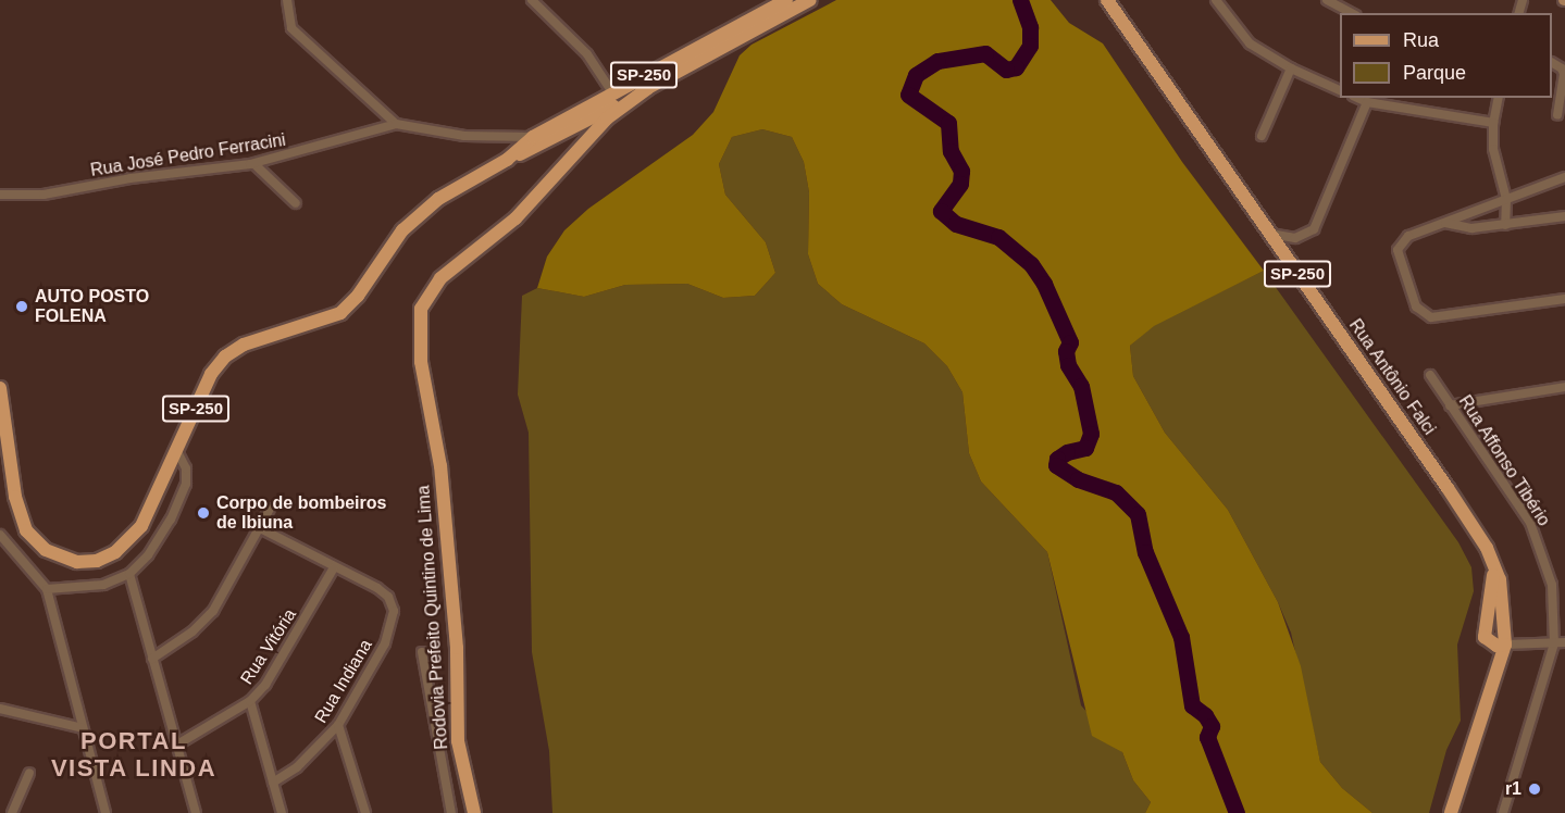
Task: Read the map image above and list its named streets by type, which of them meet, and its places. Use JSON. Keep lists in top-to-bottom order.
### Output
{
  "streets": {
    "main road": ["SP-250", "Rua Antônio Falci", "Rodovia Prefeito Quintino de Lima"],
    "street": [
      "Rua José Pedro Ferracini",
      "Rua Affonso Tibério",
      "Rua Vitória",
      "Rua Indiana"
    ]
  },
  "crossings": [
    ["SP-250", "Rua José Pedro Ferracini"],
    ["SP-250", "Rodovia Prefeito Quintino de Lima"],
    ["Rua Vitória", "Rua Indiana"]
  ],
  "districts": ["PORTAL VISTA LINDA"],
  "places": ["AUTO POSTO FOLENA", "Corpo de bombeiros de Ibiuna", "r1"],
  "legend": ["Rua", "Parque"]
}
